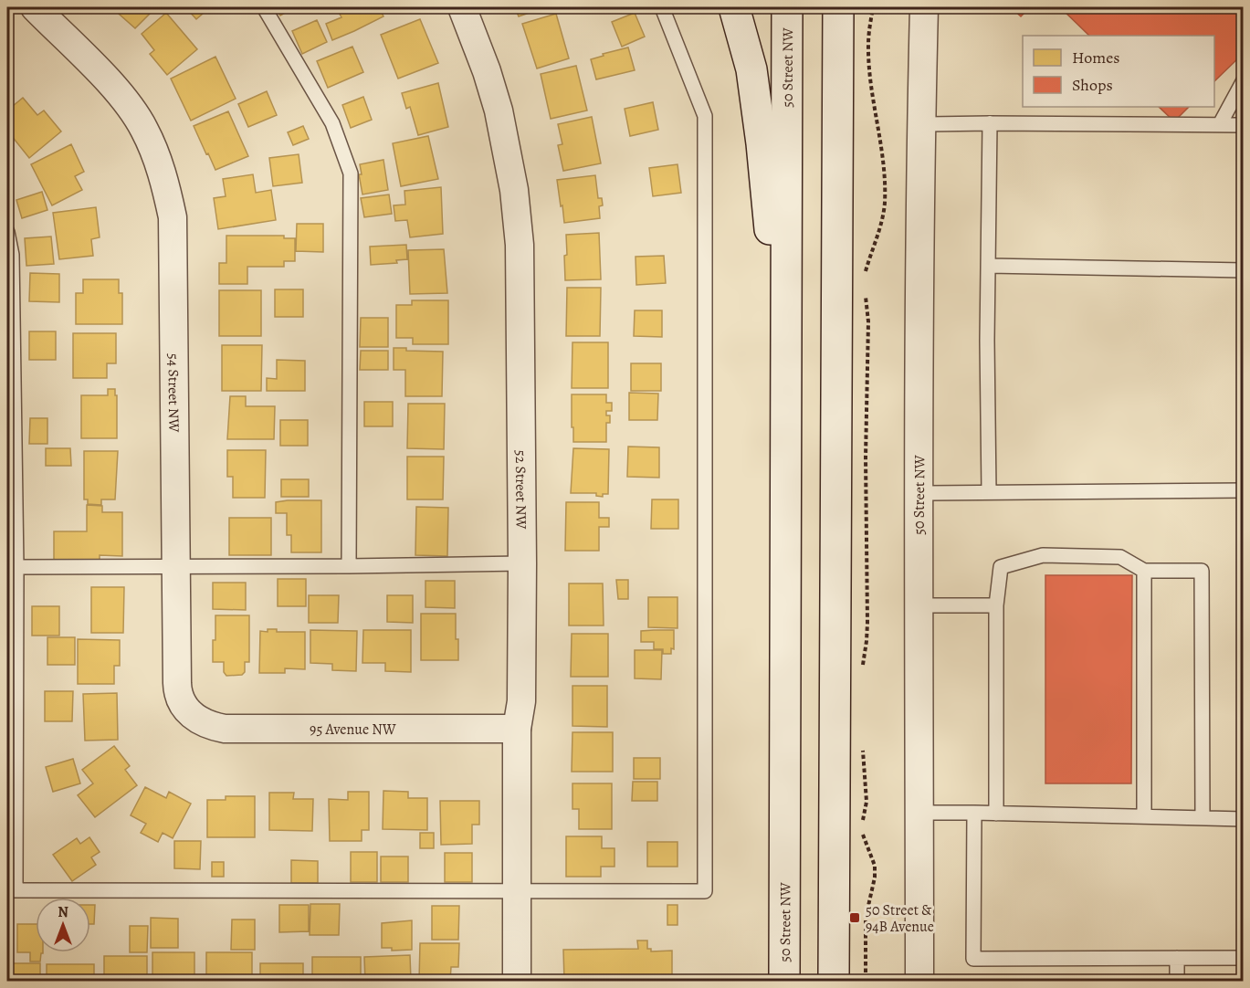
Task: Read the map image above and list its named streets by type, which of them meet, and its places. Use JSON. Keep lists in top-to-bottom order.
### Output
{
  "streets": {
    "main road": ["50 Street NW"],
    "street": ["54 Street NW", "52 Street NW", "95 Avenue NW"]
  },
  "crossings": [
    ["54 Street NW", "95 Avenue NW"],
    ["52 Street NW", "95 Avenue NW"]
  ],
  "places": {
    "transit": ["50 Street & 94B Avenue"]
  },
  "legend": ["Homes", "Shops"],
  "north": "top"
}
